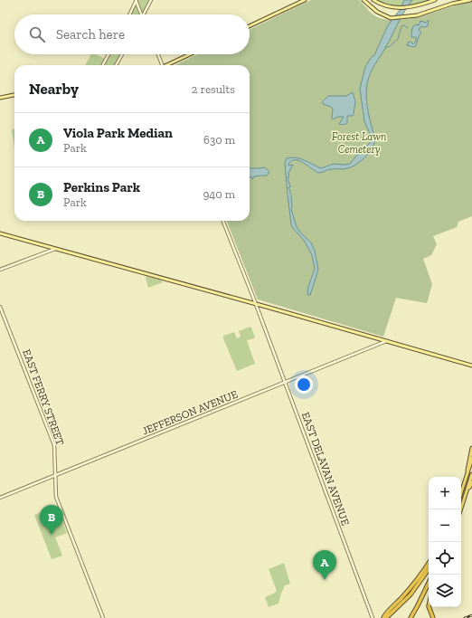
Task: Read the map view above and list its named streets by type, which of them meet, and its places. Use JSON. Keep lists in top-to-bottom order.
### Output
{
  "streets": {
    "street": ["EAST FERRY STREET", "JEFFERSON AVENUE", "EAST DELAVAN AVENUE"]
  },
  "crossings": [
    ["EAST FERRY STREET", "JEFFERSON AVENUE"],
    ["JEFFERSON AVENUE", "EAST DELAVAN AVENUE"]
  ],
  "parks": ["Forest Lawn Cemetery"],
  "page": {
    "search": "Search here",
    "heading": ["Nearby", "2 results"],
    "list": [
      {
        "mark": "A",
        "name": "Viola Park Median",
        "note": "Park",
        "value": "630 m"
      },
      {
        "mark": "B",
        "name": "Perkins Park",
        "note": "Park",
        "value": "940 m"
      }
    ],
    "map_buttons": ["+", "−"],
    "pins": ["B", "A"]
  }
}
